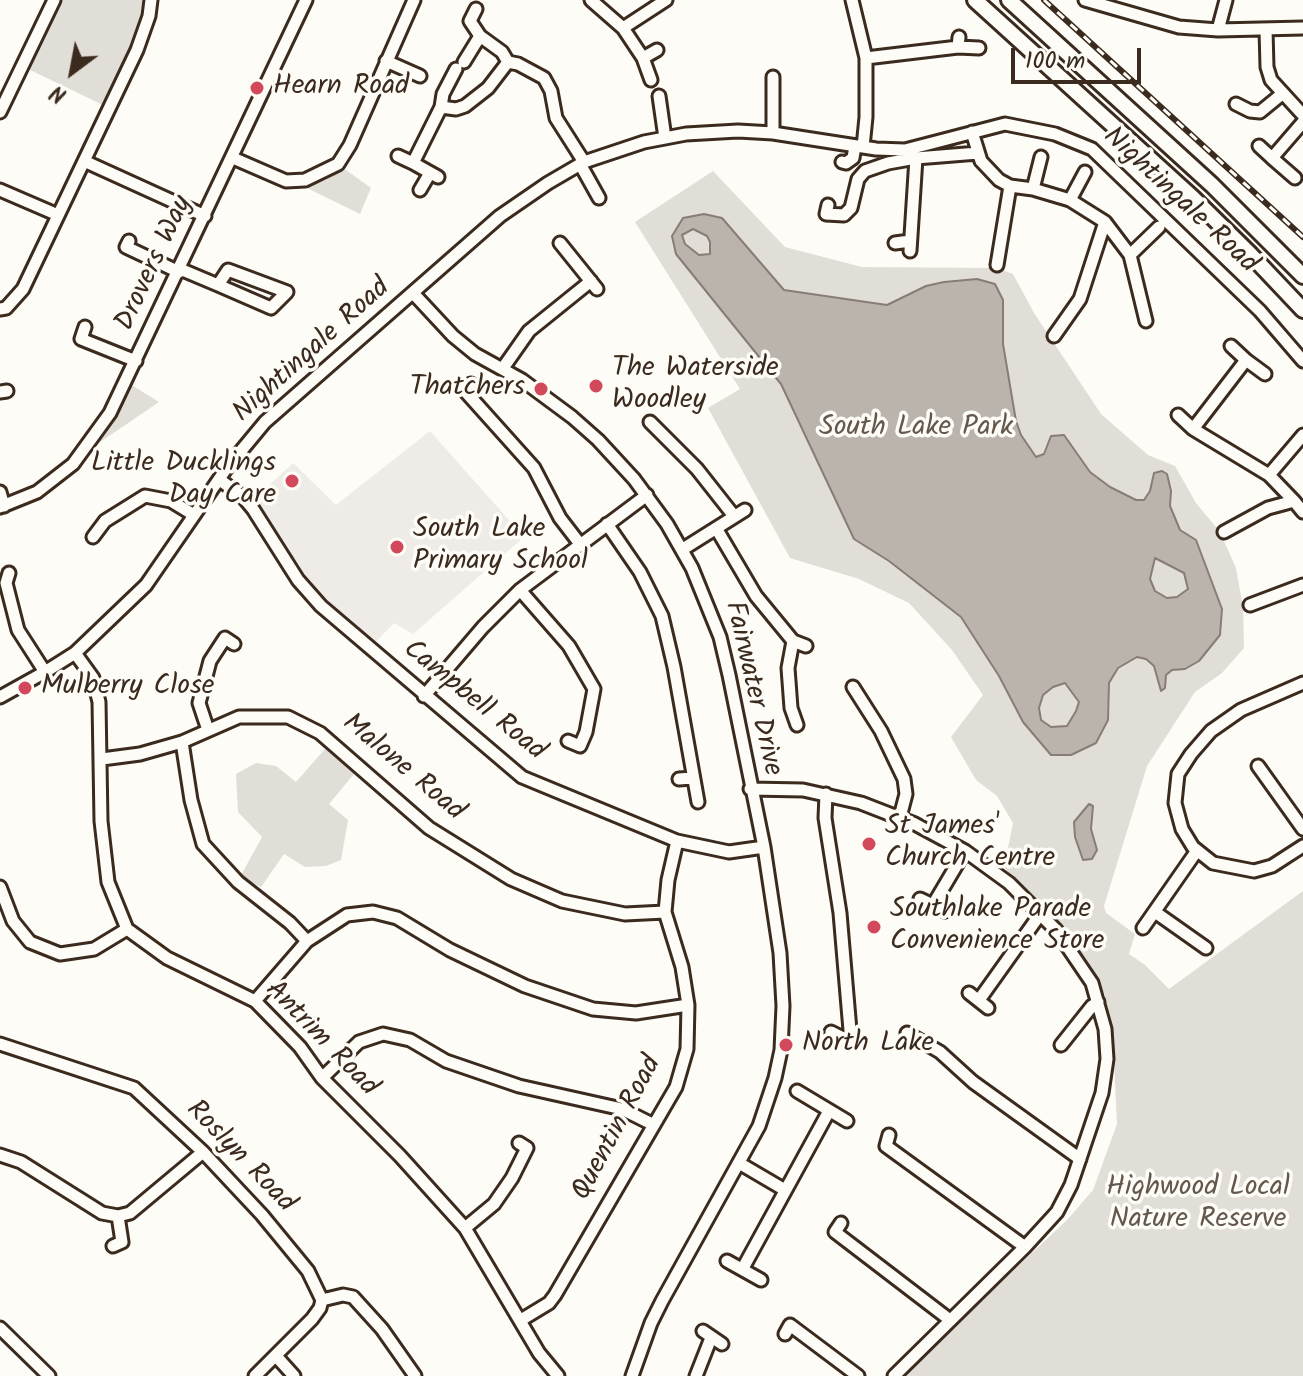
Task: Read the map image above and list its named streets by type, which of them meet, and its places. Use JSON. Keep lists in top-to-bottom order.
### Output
{
  "streets": {
    "street": [
      "Nightingale Road",
      "Drovers Way",
      "Fairwater Drive",
      "Campbell Road",
      "Malone Road",
      "Antrim Road",
      "Quentin Road",
      "Roslyn Road"
    ]
  },
  "crossings": [
    ["Nightingale Road", "Fairwater Drive"],
    ["Nightingale Road", "Campbell Road"],
    ["Fairwater Drive", "Campbell Road"],
    ["Campbell Road", "Quentin Road"],
    ["Malone Road", "Quentin Road"],
    ["Antrim Road", "Quentin Road"]
  ],
  "parks": ["South Lake Park", "Highwood Local Nature Reserve"],
  "places": [
    "Hearn Road",
    "The Waterside Woodley",
    "Thatchers",
    "Little Ducklings Day Care",
    "South Lake Primary School",
    "Mulberry Close",
    "St James' Church Centre",
    "Southlake Parade Convenience Store",
    "North Lake"
  ],
  "scale_bar": "100 m",
  "north": "bottom left"
}
